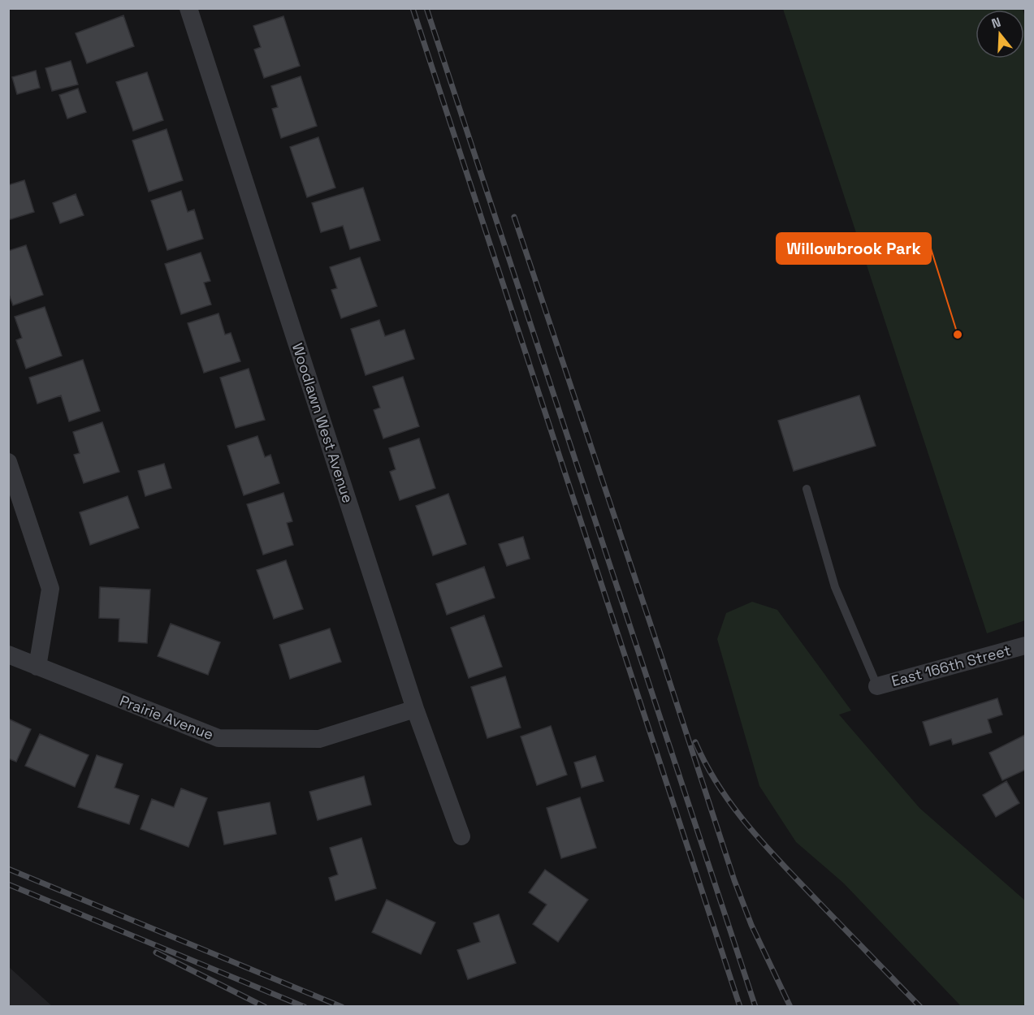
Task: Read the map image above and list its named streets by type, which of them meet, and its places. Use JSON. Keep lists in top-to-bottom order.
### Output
{
  "streets": {
    "street": ["Woodlawn West Avenue", "East 166th Street", "Prairie Avenue"]
  },
  "crossings": [
    ["Woodlawn West Avenue", "Prairie Avenue"]
  ],
  "places": ["Willowbrook Park"],
  "north": "top"
}
